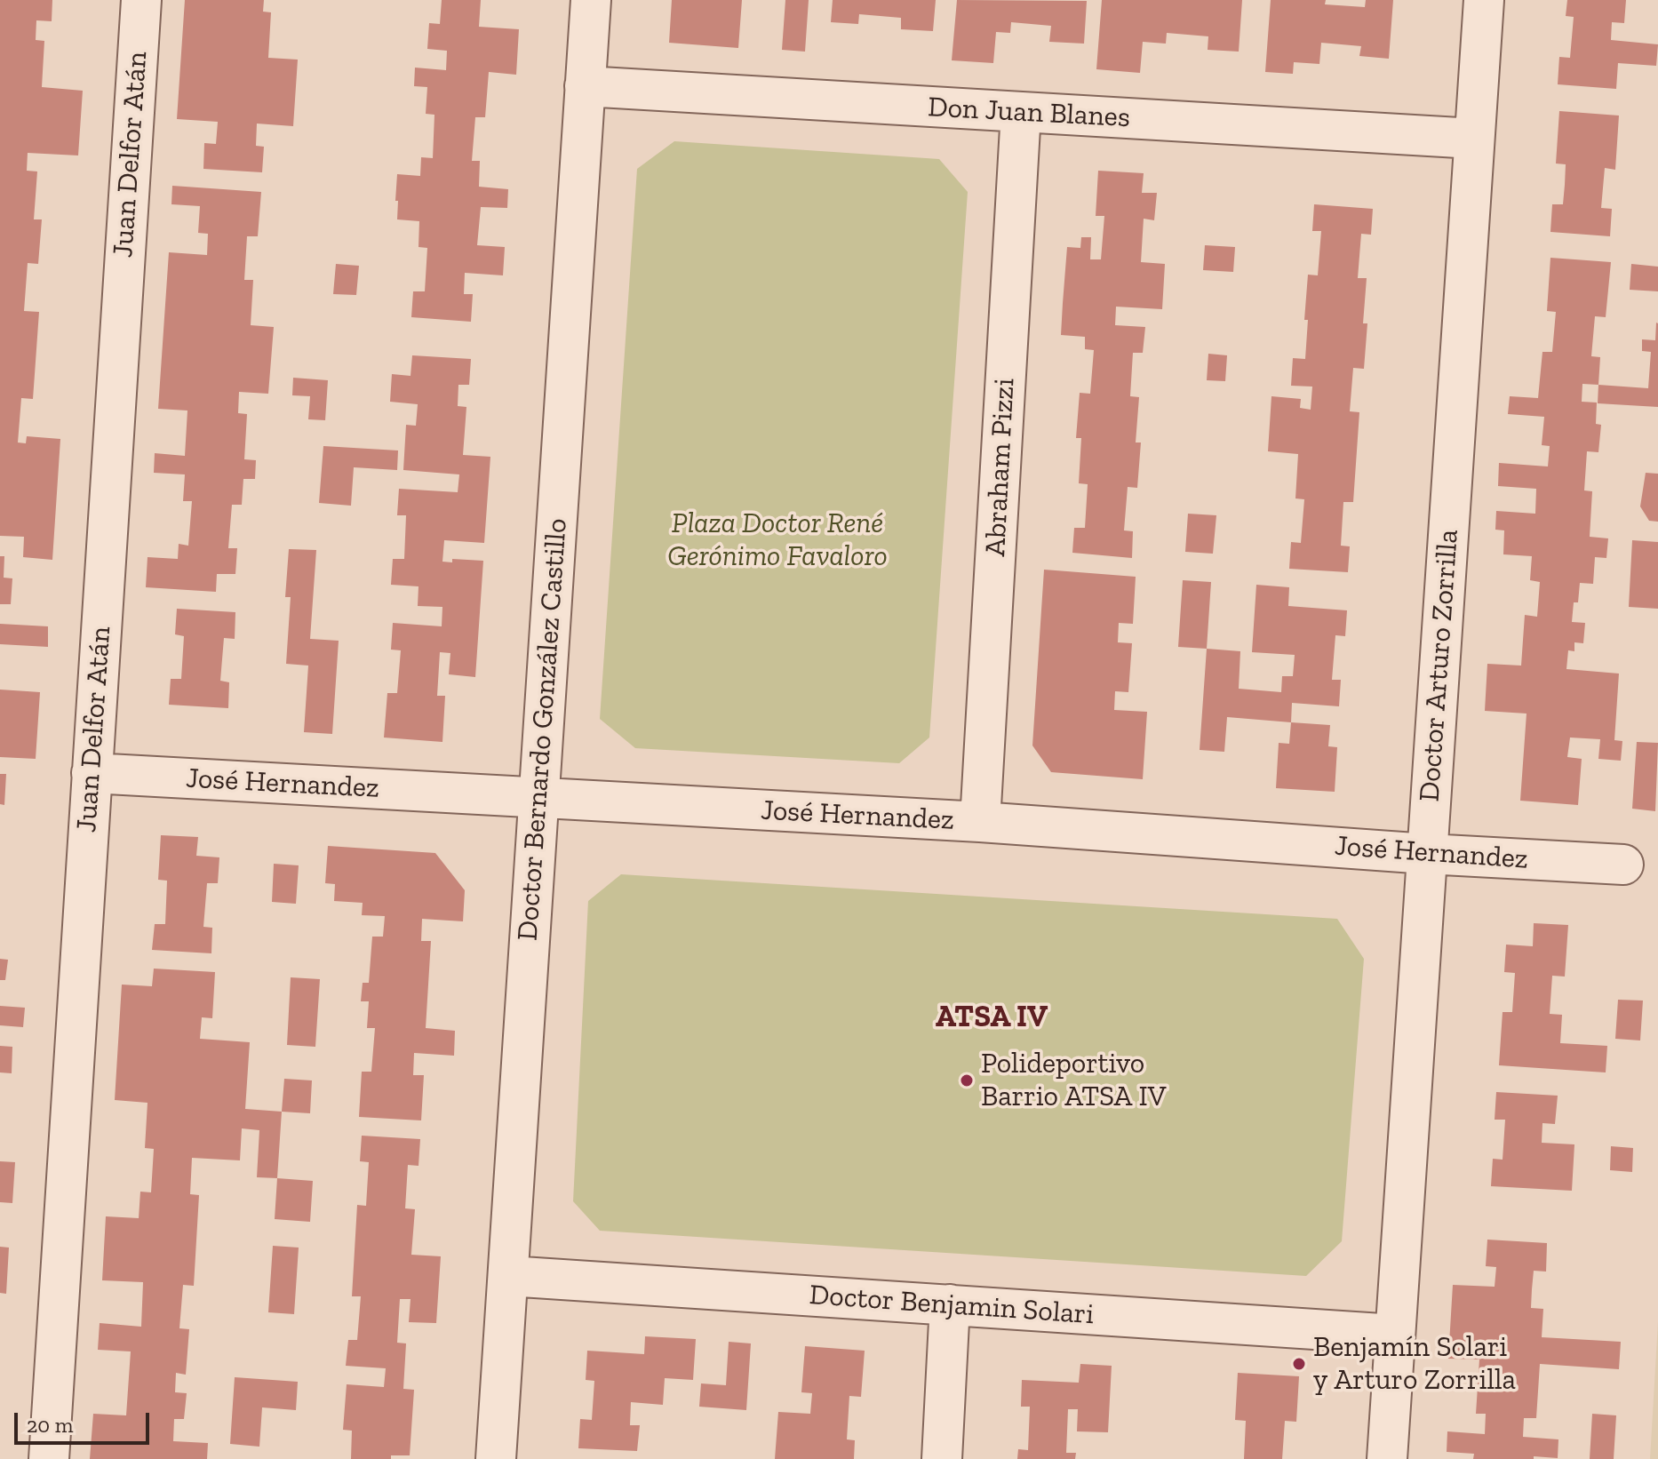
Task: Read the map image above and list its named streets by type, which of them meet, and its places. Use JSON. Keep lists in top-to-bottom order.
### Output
{
  "streets": {
    "street": [
      "Don Juan Blanes",
      "Juan Delfor Atán",
      "Abraham Pizzi",
      "Doctor Arturo Zorrilla",
      "Doctor Bernardo González Castillo",
      "José Hernandez",
      "Doctor Benjamin Solari"
    ]
  },
  "crossings": [
    ["Don Juan Blanes", "Abraham Pizzi"],
    ["Don Juan Blanes", "Doctor Arturo Zorrilla"],
    ["Don Juan Blanes", "Doctor Bernardo González Castillo"],
    ["Juan Delfor Atán", "José Hernandez"],
    ["Abraham Pizzi", "José Hernandez"],
    ["Doctor Arturo Zorrilla", "José Hernandez"],
    ["Doctor Arturo Zorrilla", "Doctor Benjamin Solari"],
    ["Doctor Bernardo González Castillo", "José Hernandez"],
    ["Doctor Bernardo González Castillo", "Doctor Benjamin Solari"]
  ],
  "districts": ["ATSA IV"],
  "parks": ["Plaza Doctor René Gerónimo Favaloro"],
  "places": ["Polideportivo Barrio ATSA IV", "Benjamín Solari y Arturo Zorrilla"],
  "scale_bar": "20 m"
}
